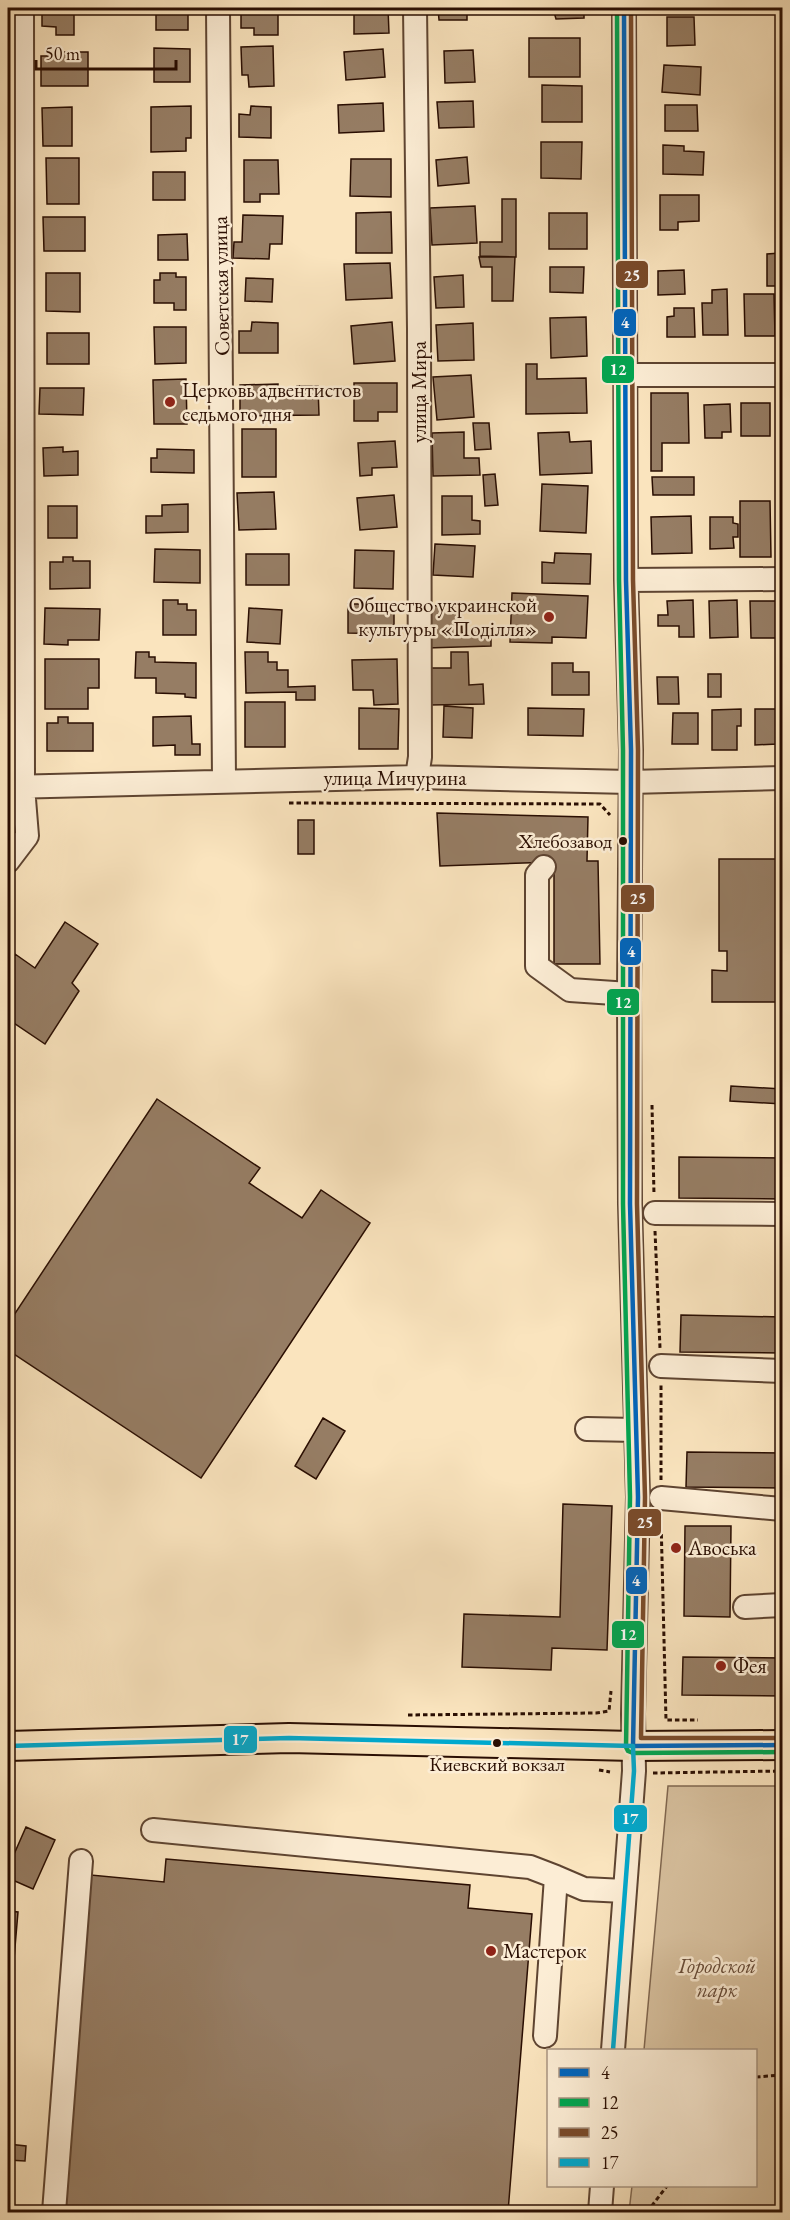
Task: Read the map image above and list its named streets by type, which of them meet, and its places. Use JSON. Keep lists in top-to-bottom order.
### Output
{
  "streets": {
    "street": ["Советская улица", "улица Мира", "улица Мичурина"]
  },
  "crossings": [
    ["Советская улица", "улица Мичурина"],
    ["улица Мира", "улица Мичурина"]
  ],
  "parks": ["Городской парк"],
  "places": [
    "Церковь адвентистов седьмого дня",
    "Общество украинской культуры «Поділля»",
    "Хлебозавод",
    "Авоська",
    "Фея",
    "Киевский вокзал",
    "Мастерок"
  ],
  "lines": [
    "transit line 4",
    "transit line 12",
    "transit line 25",
    "transit line 17"
  ],
  "legend": [
    "4",
    "12",
    "25",
    "17"
  ],
  "scale_bar": "50 m"
}
